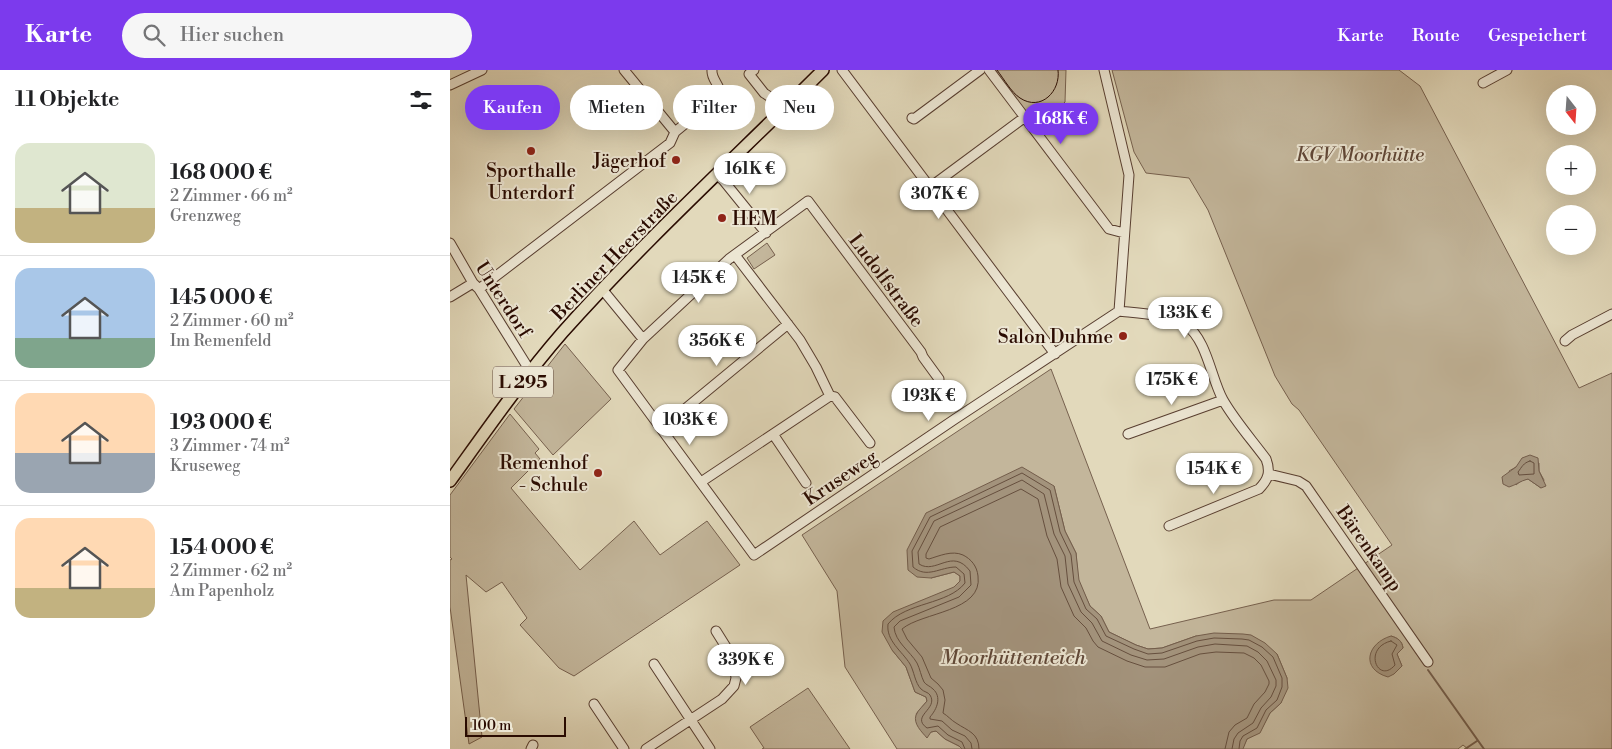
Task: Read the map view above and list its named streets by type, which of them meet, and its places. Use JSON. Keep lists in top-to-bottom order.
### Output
{
  "streets": {
    "main road": ["Berliner Heerstraße", "L 295"],
    "street": [
      "Ludolfstraße",
      "Unterdorf",
      "Kruseweg",
      "Bärenkamp"
    ]
  },
  "crossings": [
    ["Berliner Heerstraße", "Unterdorf"]
  ],
  "water": ["Moorhüttenteich"],
  "parks": ["KGV Moorhütte"],
  "places": [
    "Sporthalle Unterdorf",
    "Jägerhof",
    "HEM",
    "Salon Duhme",
    "Remenhof - Schule"
  ],
  "scale_bar": "100 m",
  "north": "bottom",
  "page": {
    "header": "Karte",
    "search": "Hier suchen",
    "nav": ["Karte", "Route", "Gespeichert"],
    "heading": "11 Objekte",
    "map_buttons": ["+", "−"],
    "chip": [
      "Kaufen",
      "Mieten",
      "Filter",
      "Neu"
    ],
    "price": [
      "168K €",
      "161K €",
      "307K €",
      "145K €",
      "133K €",
      "356K €",
      "175K €",
      "193K €",
      "103K €",
      "154K €",
      "339K €"
    ],
    "list": [
      {
        "name": "168 000 €",
        "note": "2 Zimmer · 66 m² · Grenzweg"
      },
      {
        "name": "145 000 €",
        "note": "2 Zimmer · 60 m² · Im Remenfeld"
      },
      {
        "name": "193 000 €",
        "note": "3 Zimmer · 74 m² · Kruseweg"
      },
      {
        "name": "154 000 €",
        "note": "2 Zimmer · 62 m² · Am Papenholz"
      }
    ],
    "scale": "100 m"
  }
}
